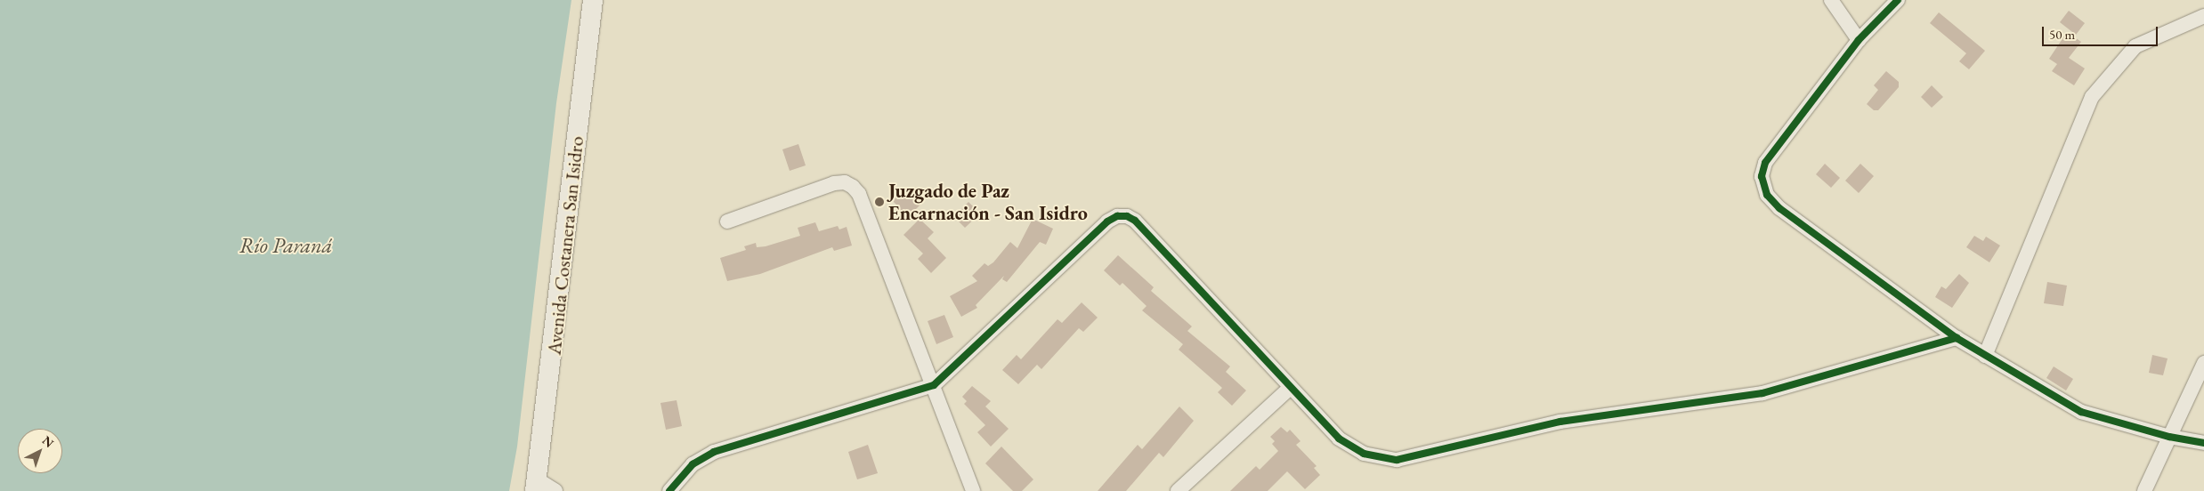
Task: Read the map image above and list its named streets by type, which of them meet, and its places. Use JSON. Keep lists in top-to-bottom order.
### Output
{
  "streets": {
    "main road": ["Avenida Costanera San Isidro"]
  },
  "water": ["Río Paraná"],
  "places": ["Juzgado de Paz Encarnación - San Isidro"],
  "scale_bar": "50 m",
  "north": "top right"
}
